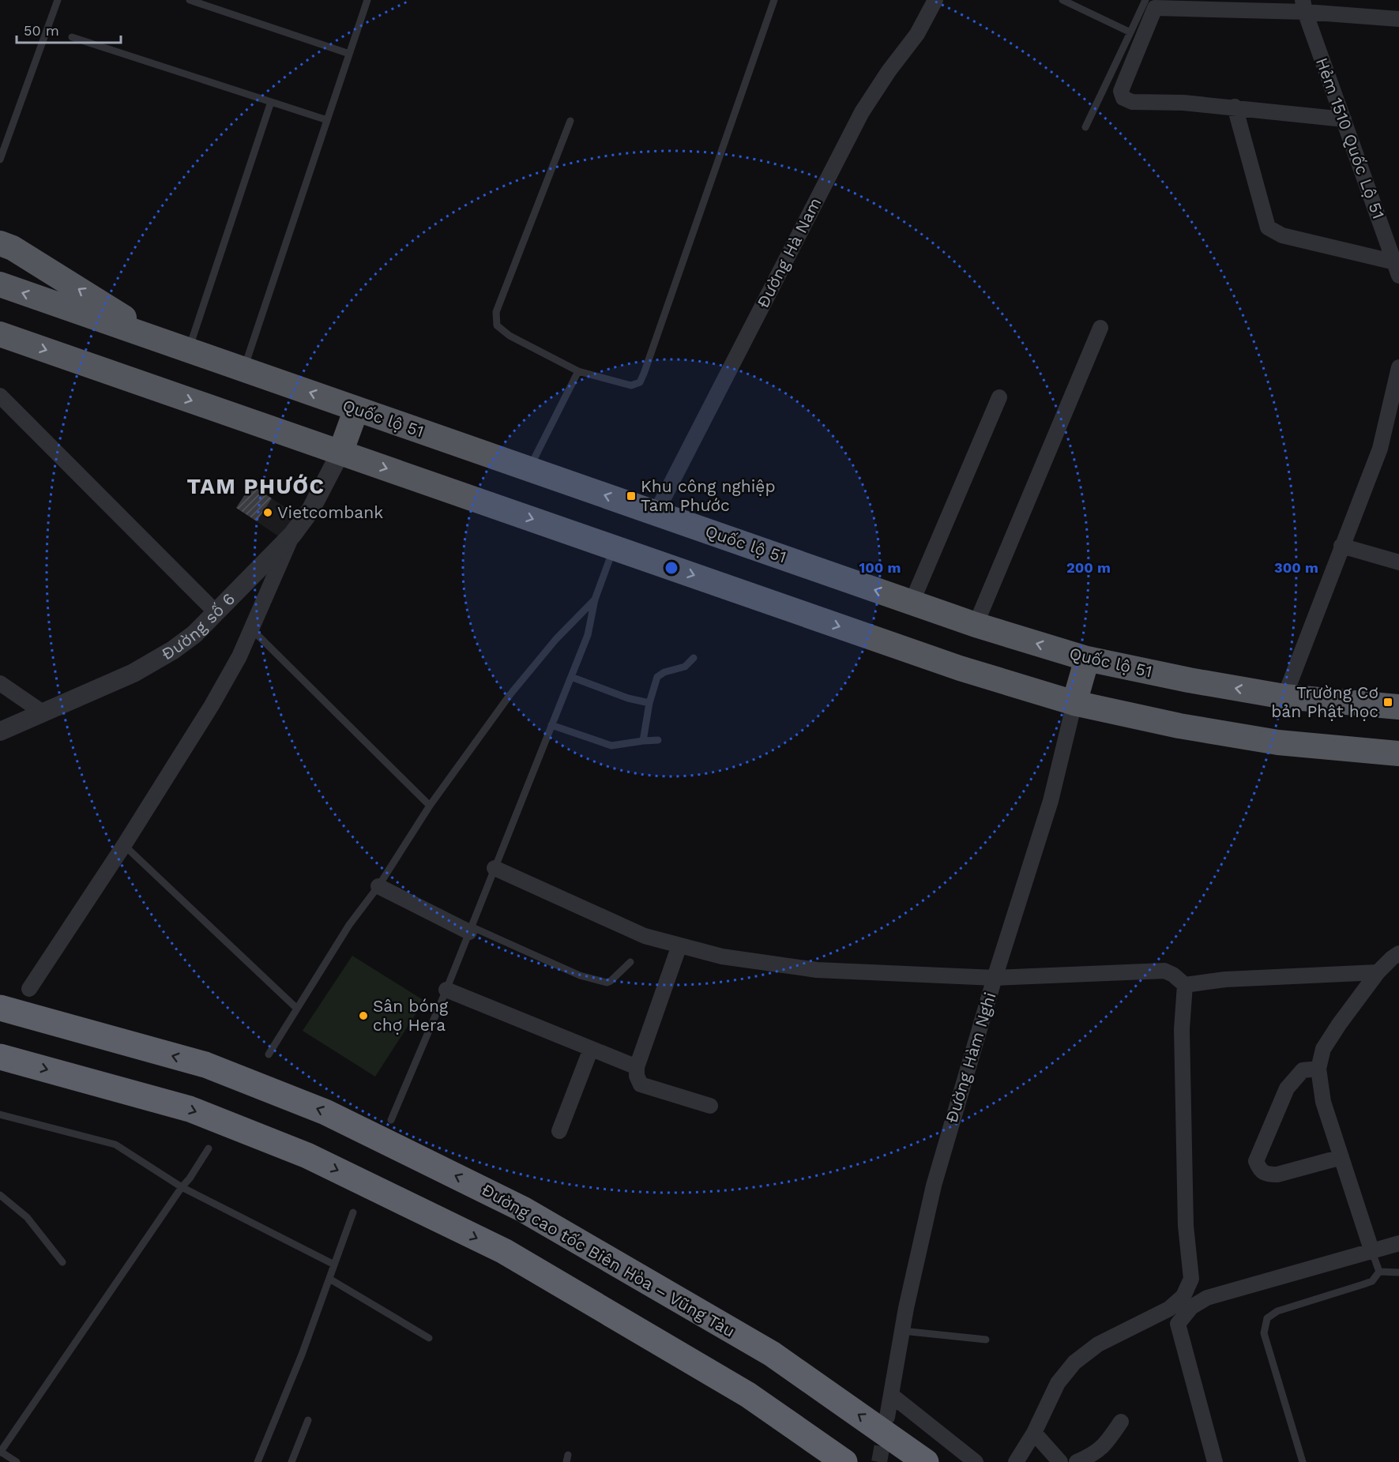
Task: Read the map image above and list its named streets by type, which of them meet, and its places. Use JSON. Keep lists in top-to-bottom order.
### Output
{
  "streets": {
    "highway": ["Quốc lộ 51", "Đường cao tốc Biên Hòa – Vũng Tàu"],
    "street": [
      "Hẻm 1510 Quốc Lộ 51",
      "Đường Hà Nam",
      "Đường số 6",
      "Đường Hàm Nghi"
    ]
  },
  "crossings": [
    ["Đường Hà Nam", "Quốc lộ 51"]
  ],
  "districts": ["TAM PHƯỚC"],
  "places": {
    "transit": ["Khu công nghiệp Tam Phước", "Trường Cơ bản Phật học"],
    "other": ["Vietcombank", "Sân bóng chợ Hera"]
  },
  "scale_bar": "50 m",
  "rings": ["100 m", "200 m", "300 m"]
}
